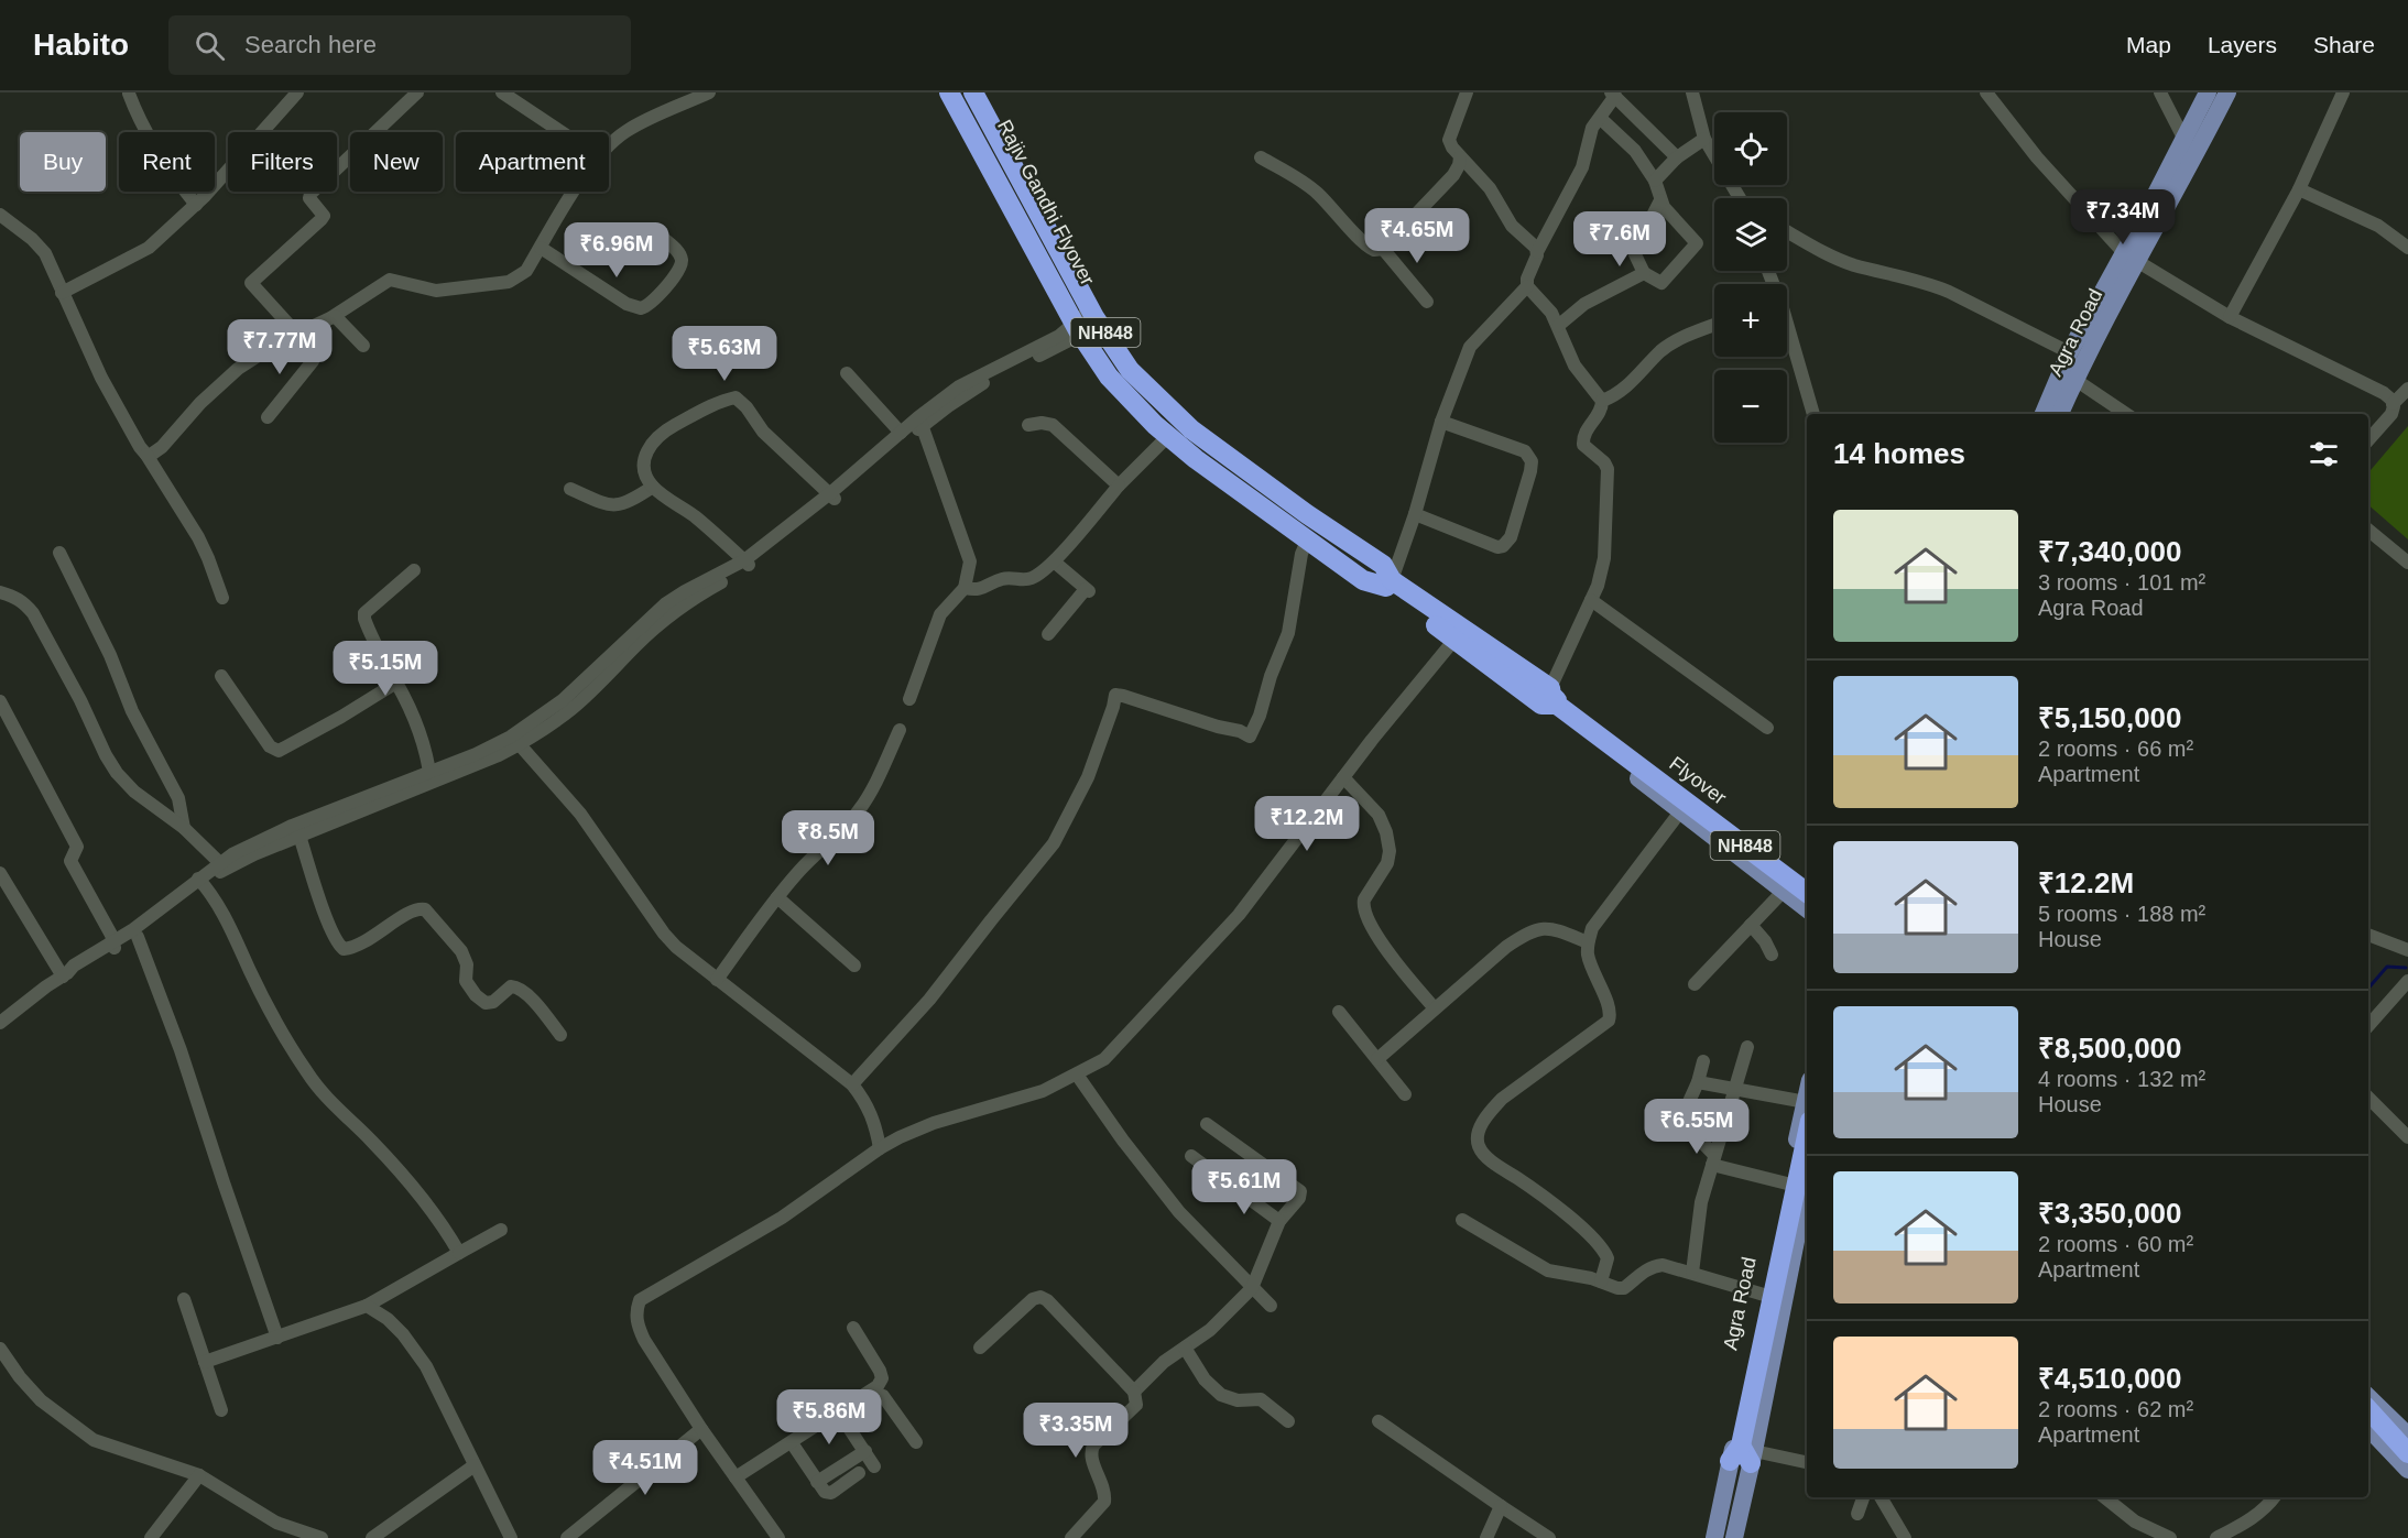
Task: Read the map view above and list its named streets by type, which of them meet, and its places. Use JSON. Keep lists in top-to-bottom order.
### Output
{
  "streets": {
    "highway": ["Rajiv Gandhi Flyover", "NH848", "Flyover"],
    "main road": ["Agra Road"]
  },
  "crossings": [
    ["Rajiv Gandhi Flyover", "NH848"],
    ["NH848", "Flyover"]
  ],
  "page": {
    "header": "Habito",
    "search": "Search here",
    "nav": ["Map", "Layers", "Share"],
    "map_buttons": ["+", "−"],
    "chip": [
      "Buy",
      "Rent",
      "Filters",
      "New",
      "Apartment"
    ],
    "price": [
      "₹7.34M",
      "₹4.65M",
      "₹7.6M",
      "₹6.96M",
      "₹7.77M",
      "₹5.63M",
      "₹5.15M",
      "₹12.2M",
      "₹8.5M",
      "₹6.55M",
      "₹5.61M",
      "₹5.86M",
      "₹3.35M",
      "₹4.51M"
    ],
    "heading": "14 homes",
    "list": [
      {
        "name": "₹7,340,000",
        "note": "3 rooms · 101 m² · Agra Road"
      },
      {
        "name": "₹5,150,000",
        "note": "2 rooms · 66 m² · Apartment"
      },
      {
        "name": "₹12.2M",
        "note": "5 rooms · 188 m² · House"
      },
      {
        "name": "₹8,500,000",
        "note": "4 rooms · 132 m² · House"
      },
      {
        "name": "₹3,350,000",
        "note": "2 rooms · 60 m² · Apartment"
      },
      {
        "name": "₹4,510,000",
        "note": "2 rooms · 62 m² · Apartment"
      }
    ]
  }
}
